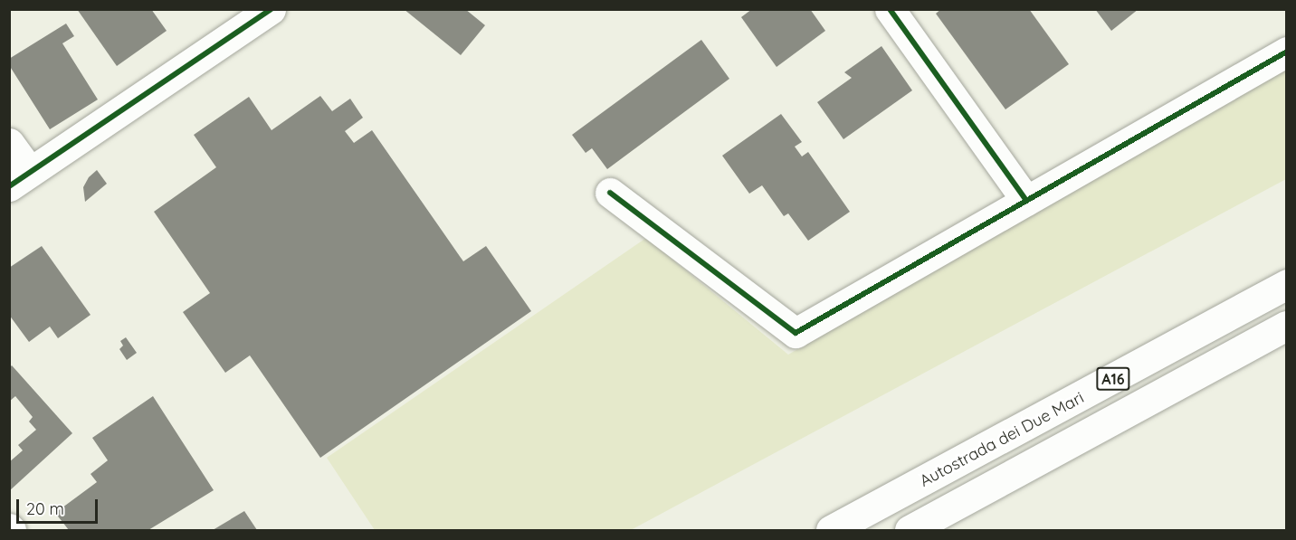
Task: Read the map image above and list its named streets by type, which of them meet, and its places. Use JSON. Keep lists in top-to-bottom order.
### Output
{
  "streets": {
    "main road": ["A16", "Autostrada dei Due Mari"]
  },
  "scale_bar": "20 m"
}
